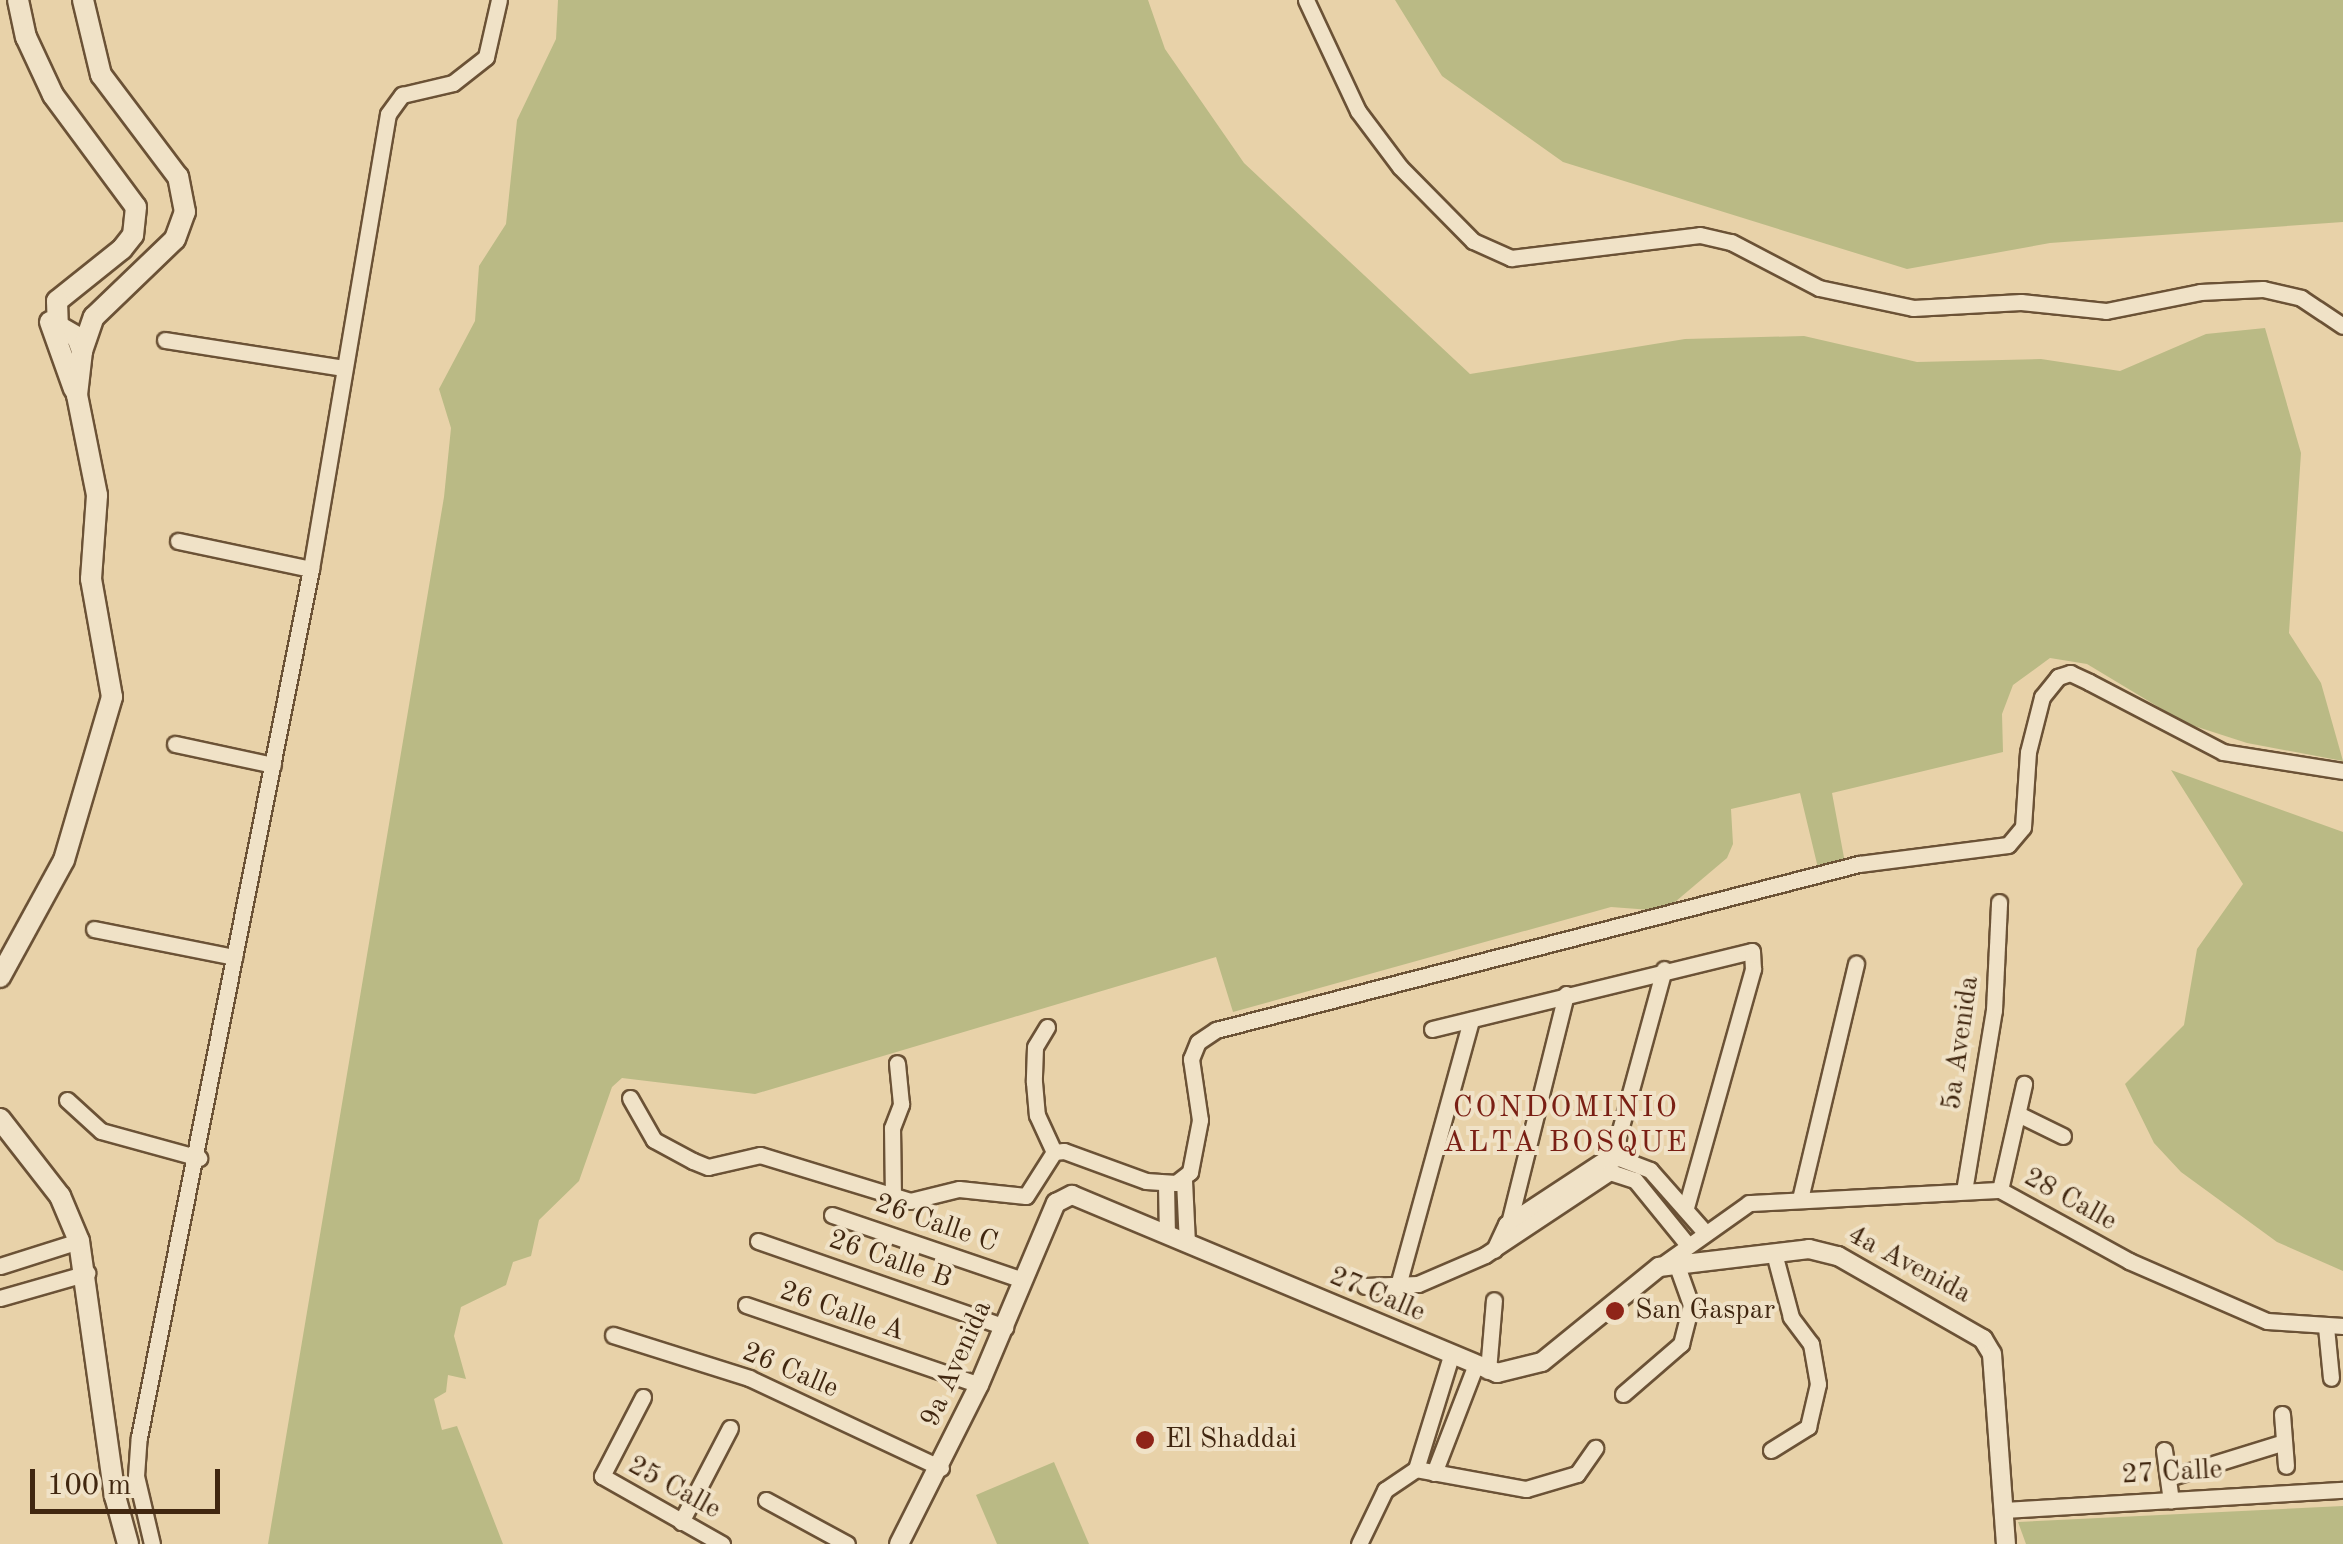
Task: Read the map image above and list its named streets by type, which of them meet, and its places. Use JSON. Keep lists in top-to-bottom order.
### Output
{
  "streets": {
    "street": [
      "5a Avenida",
      "28 Calle",
      "26 Calle C",
      "26 Calle B",
      "4a Avenida",
      "27 Calle",
      "26 Calle A",
      "9a Avenida",
      "26 Calle",
      "25 Calle"
    ]
  },
  "crossings": [
    ["5a Avenida", "28 Calle"],
    ["28 Calle", "4a Avenida"],
    ["26 Calle C", "9a Avenida"],
    ["26 Calle B", "9a Avenida"],
    ["4a Avenida", "27 Calle"],
    ["27 Calle", "9a Avenida"],
    ["26 Calle A", "9a Avenida"],
    ["9a Avenida", "26 Calle"]
  ],
  "districts": ["CONDOMINIO ALTA BOSQUE"],
  "places": ["San Gaspar", "El Shaddai"],
  "scale_bar": "100 m"
}
